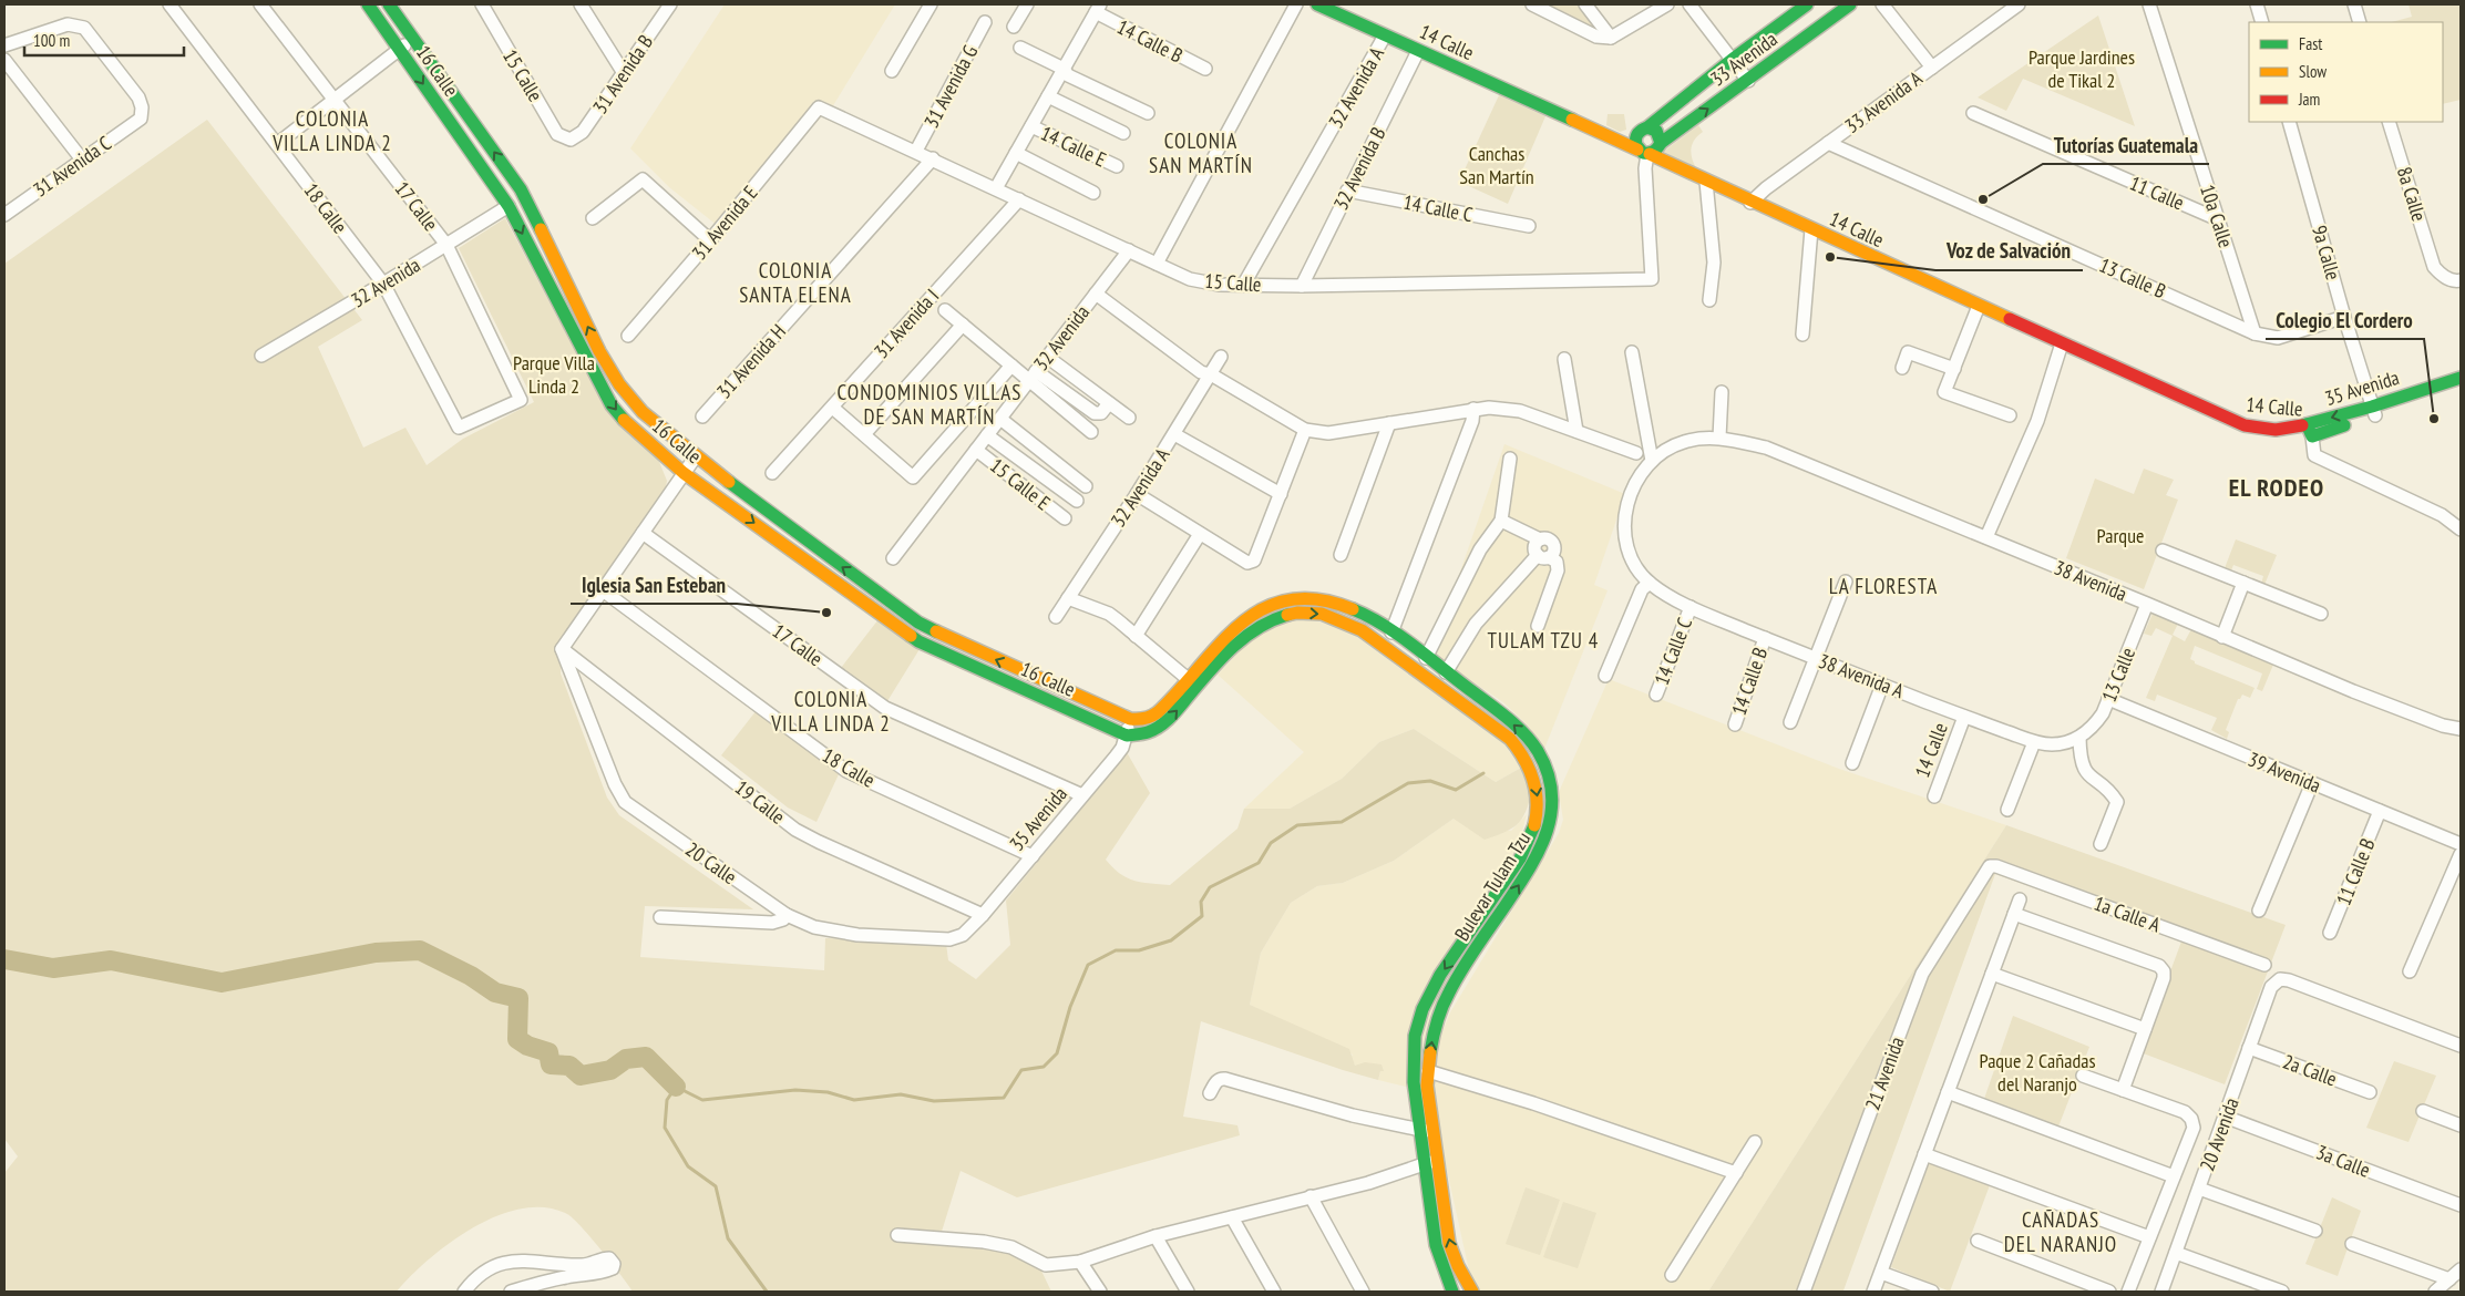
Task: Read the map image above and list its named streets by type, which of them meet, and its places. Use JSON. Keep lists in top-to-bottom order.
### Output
{
  "streets": {
    "main road": [
      "14 Calle",
      "33 Avenida",
      "16 Calle",
      "35 Avenida",
      "Bulevar Tulam Tzu"
    ],
    "street": [
      "14 Calle B",
      "31 Avenida B",
      "15 Calle",
      "31 Avenida G",
      "32 Avenida A",
      "33 Avenida A",
      "14 Calle E",
      "31 Avenida C",
      "32 Avenida B",
      "11 Calle",
      "8a Calle",
      "17 Calle",
      "18 Calle",
      "14 Calle C",
      "10a Calle",
      "31 Avenida E",
      "9a Calle",
      "13 Calle B",
      "32 Avenida",
      "31 Avenida I",
      "31 Avenida H",
      "15 Calle E",
      "38 Avenida",
      "13 Calle",
      "38 Avenida A",
      "39 Avenida",
      "19 Calle",
      "20 Calle",
      "11 Calle B",
      "1a Calle A",
      "2a Calle",
      "21 Avenida",
      "20 Avenida",
      "3a Calle"
    ]
  },
  "crossings": [
    ["14 Calle B", "38 Avenida A"],
    ["14 Calle", "33 Avenida"],
    ["14 Calle", "15 Calle"],
    ["14 Calle", "32 Avenida A"],
    ["14 Calle", "33 Avenida A"],
    ["14 Calle", "32 Avenida B"],
    ["14 Calle", "35 Avenida"],
    ["14 Calle", "38 Avenida A"],
    ["33 Avenida", "15 Calle"],
    ["16 Calle", "32 Avenida"],
    ["16 Calle", "35 Avenida"],
    ["16 Calle", "Bulevar Tulam Tzu"],
    ["31 Avenida B", "15 Calle"],
    ["15 Calle", "31 Avenida G"],
    ["15 Calle", "32 Avenida A"],
    ["15 Calle", "32 Avenida B"],
    ["15 Calle", "31 Avenida E"],
    ["15 Calle", "32 Avenida"],
    ["15 Calle", "31 Avenida I"],
    ["15 Calle", "31 Avenida H"],
    ["33 Avenida A", "13 Calle B"],
    ["32 Avenida B", "14 Calle C"],
    ["11 Calle", "10a Calle"],
    ["17 Calle", "18 Calle"],
    ["17 Calle", "32 Avenida"],
    ["17 Calle", "35 Avenida"],
    ["18 Calle", "32 Avenida"],
    ["18 Calle", "35 Avenida"],
    ["14 Calle C", "38 Avenida A"],
    ["10a Calle", "13 Calle B"],
    ["9a Calle", "13 Calle B"],
    ["9a Calle", "35 Avenida"],
    ["32 Avenida", "15 Calle E"],
    ["35 Avenida", "19 Calle"],
    ["35 Avenida", "20 Calle"],
    ["35 Avenida", "Bulevar Tulam Tzu"],
    ["38 Avenida", "13 Calle"],
    ["13 Calle", "38 Avenida A"],
    ["13 Calle", "39 Avenida"],
    ["39 Avenida", "11 Calle B"],
    ["19 Calle", "20 Calle"],
    ["1a Calle A", "21 Avenida"],
    ["2a Calle", "20 Avenida"],
    ["20 Avenida", "3a Calle"]
  ],
  "districts": [
    "COLONIA VILLA LINDA 2",
    "COLONIA SAN MARTÍN",
    "COLONIA SANTA ELENA",
    "CONDOMINIOS VILLAS DE SAN MARTÍN",
    "EL RODEO",
    "LA FLORESTA",
    "TULAM TZU 4",
    "COLONIA VILLA LINDA 2",
    "CAÑADAS DEL NARANJO"
  ],
  "parks": [
    "Parque Jardines de Tikal 2",
    "Canchas San Martín",
    "Parque Villa Linda 2",
    "Parque",
    "Paque 2 Cañadas del Naranjo"
  ],
  "places": [
    "Tutorías Guatemala",
    "Voz de Salvación",
    "Colegio El Cordero",
    "Iglesia San Esteban"
  ],
  "legend": ["Fast", "Slow", "Jam"],
  "scale_bar": "100 m"
}
